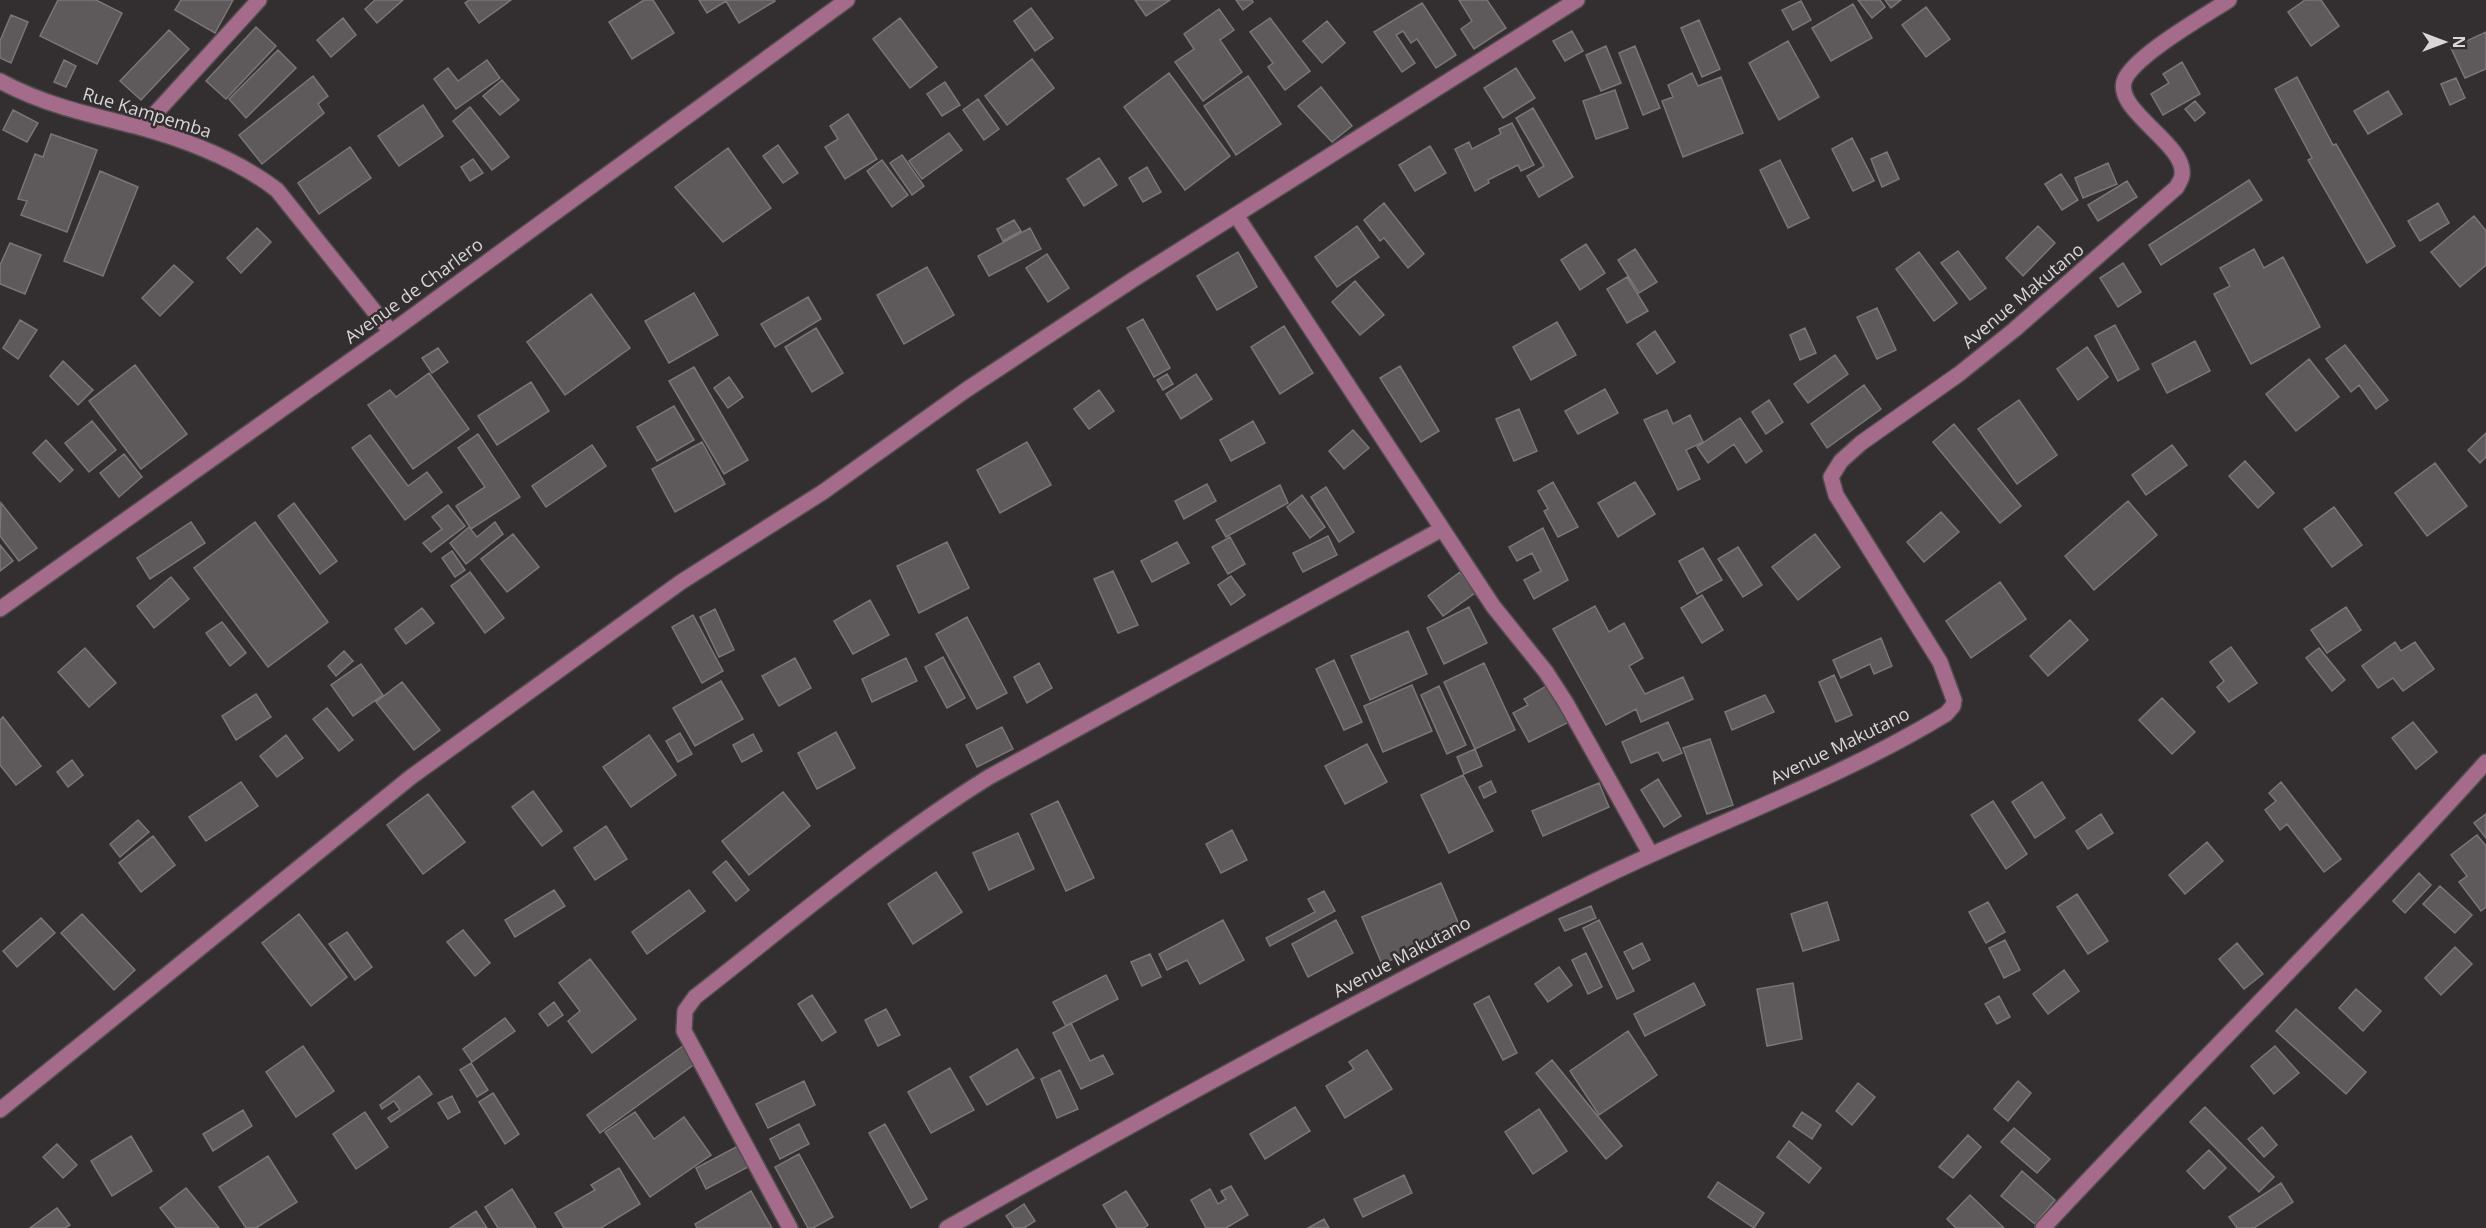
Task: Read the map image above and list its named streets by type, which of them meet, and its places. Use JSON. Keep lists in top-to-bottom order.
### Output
{
  "streets": {
    "street": ["Rue Kampemba", "Avenue de Charlero", "Avenue Makutano"]
  },
  "crossings": [
    ["Rue Kampemba", "Avenue de Charlero"]
  ],
  "north": "right"
}
